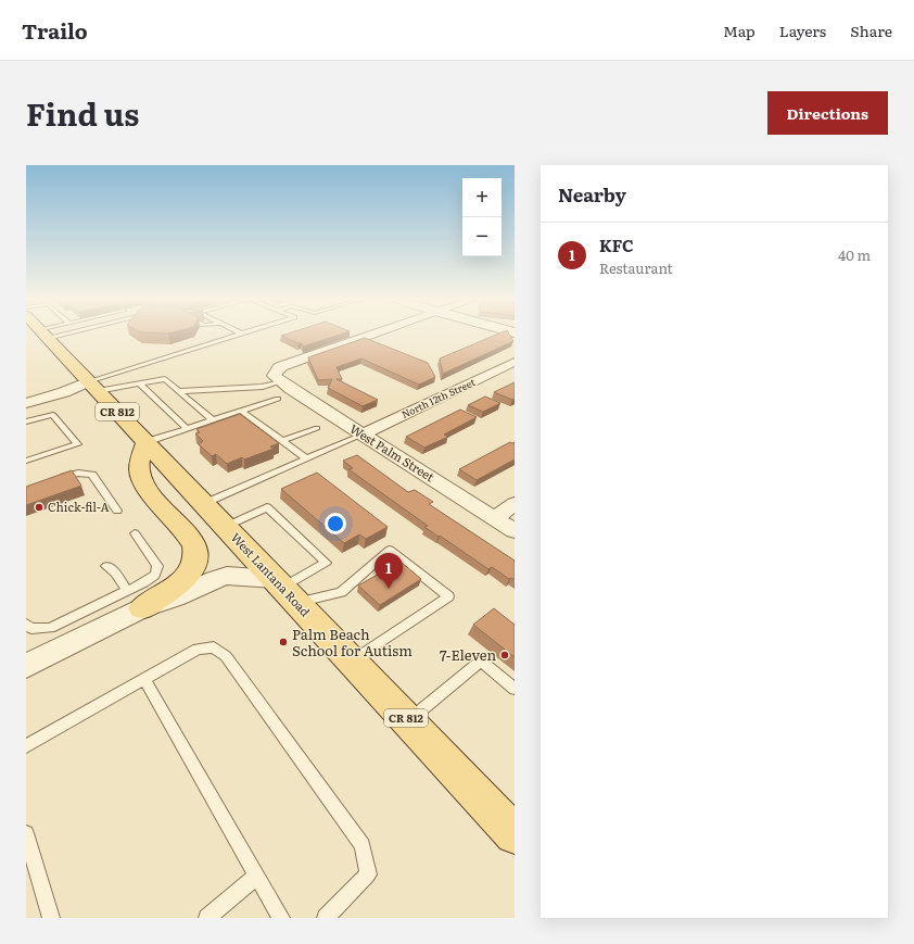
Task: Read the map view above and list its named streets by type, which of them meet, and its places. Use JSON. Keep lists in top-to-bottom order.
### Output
{
  "streets": {
    "main road": ["CR 812", "West Lantana Road"],
    "street": ["North 12th Street", "West Palm Street"]
  },
  "crossings": [
    ["North 12th Street", "West Palm Street"]
  ],
  "places": ["Chick-fil-A", "Palm Beach School for Autism", "7-Eleven"],
  "page": {
    "header": "Trailo",
    "nav": ["Map", "Layers", "Share"],
    "title": "Find us",
    "buttons": "Directions",
    "heading": "Nearby",
    "map_buttons": ["+", "−"],
    "list": [
      {
        "mark": "1",
        "name": "KFC",
        "note": "Restaurant",
        "value": "40 m"
      }
    ],
    "pins": "1"
  }
}
